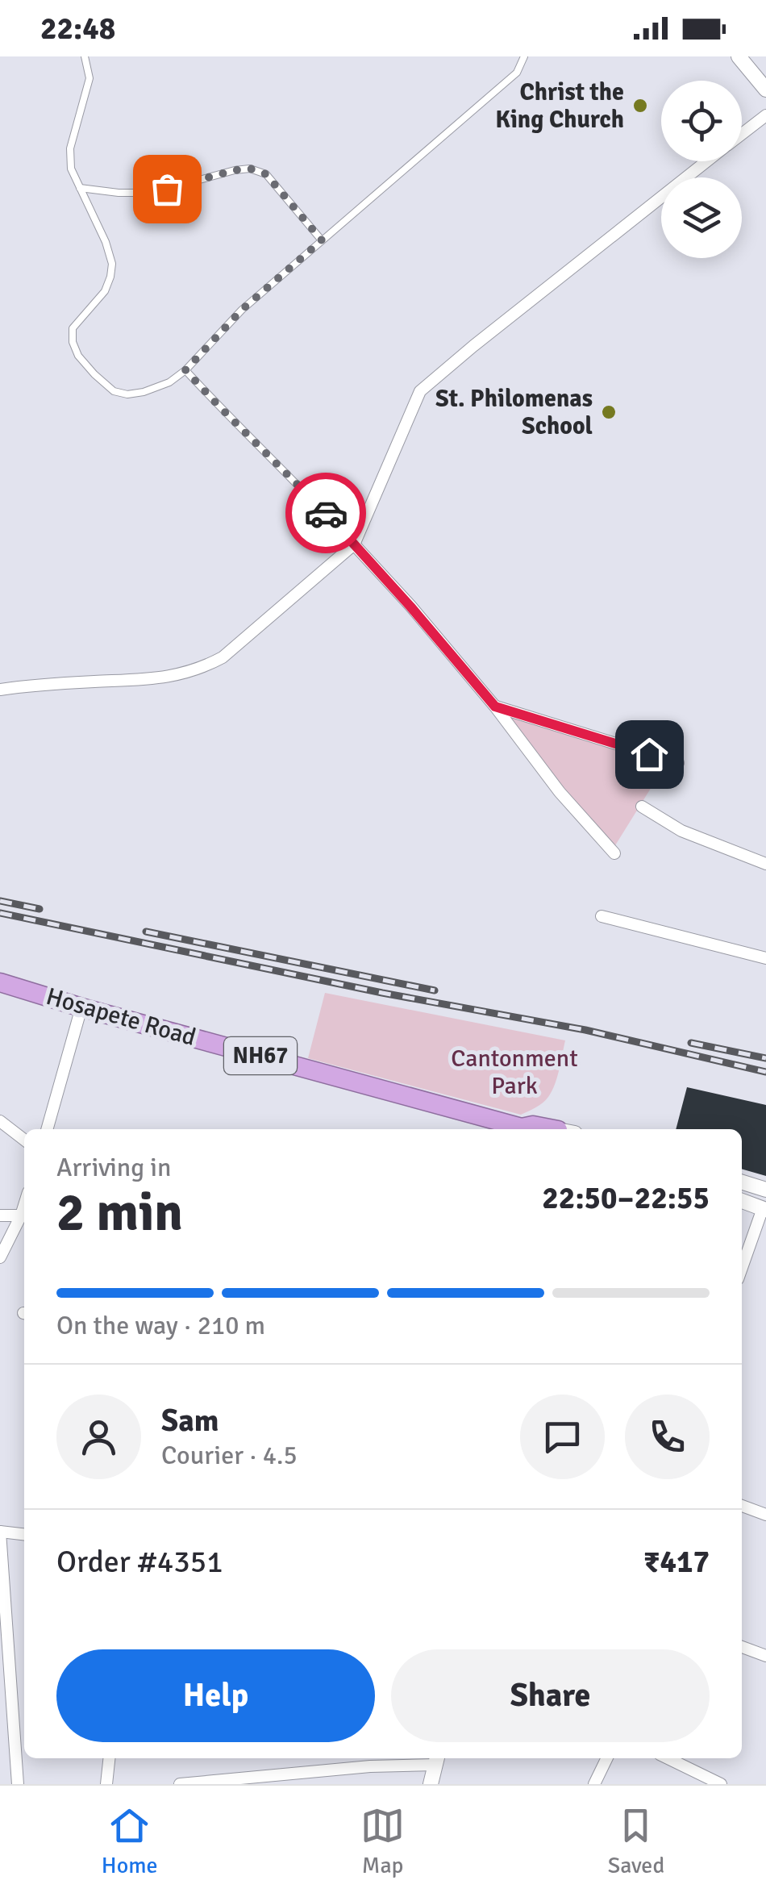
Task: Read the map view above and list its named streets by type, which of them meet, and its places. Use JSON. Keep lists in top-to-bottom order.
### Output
{
  "streets": {
    "highway": ["Hosapete Road", "NH67"]
  },
  "parks": ["Cantonment Park"],
  "places": ["Christ the King Church", "St. Philomenas School"],
  "page": {
    "status": "22:48",
    "heading": ["2 min", "Arriving in", "22:50–22:55"],
    "panel": [
      "Sam",
      "Courier · 4.5",
      "Order #4351",
      "₹417"
    ],
    "bar": "On the way · 210 m",
    "buttons": ["Help", "Share"],
    "tabs": ["Home", "Map", "Saved"]
  }
}
